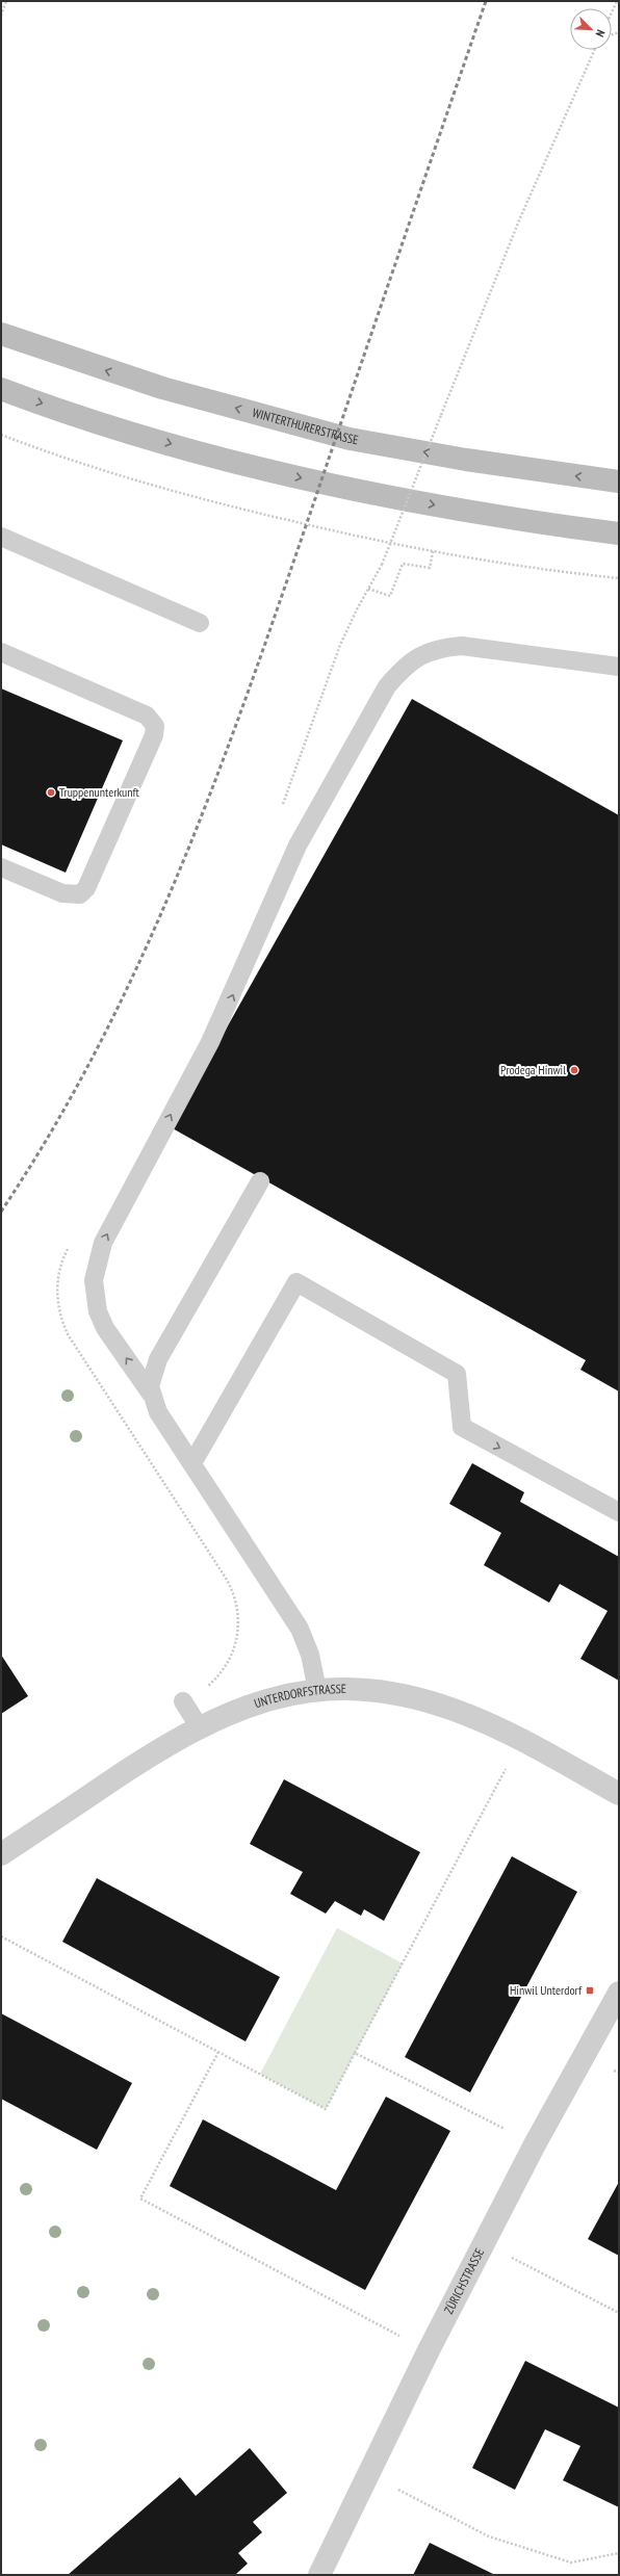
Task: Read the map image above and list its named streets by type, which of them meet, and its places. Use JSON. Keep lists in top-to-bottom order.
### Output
{
  "streets": {
    "main road": ["WINTERTHURERSTRASSE"],
    "street": ["UNTERDORFSTRASSE", "ZÜRICHSTRASSE"]
  },
  "places": {
    "other": ["Truppenunterkunft", "Prodega Hinwil"],
    "transit": ["Hinwil Unterdorf"]
  },
  "north": "bottom right"
}
